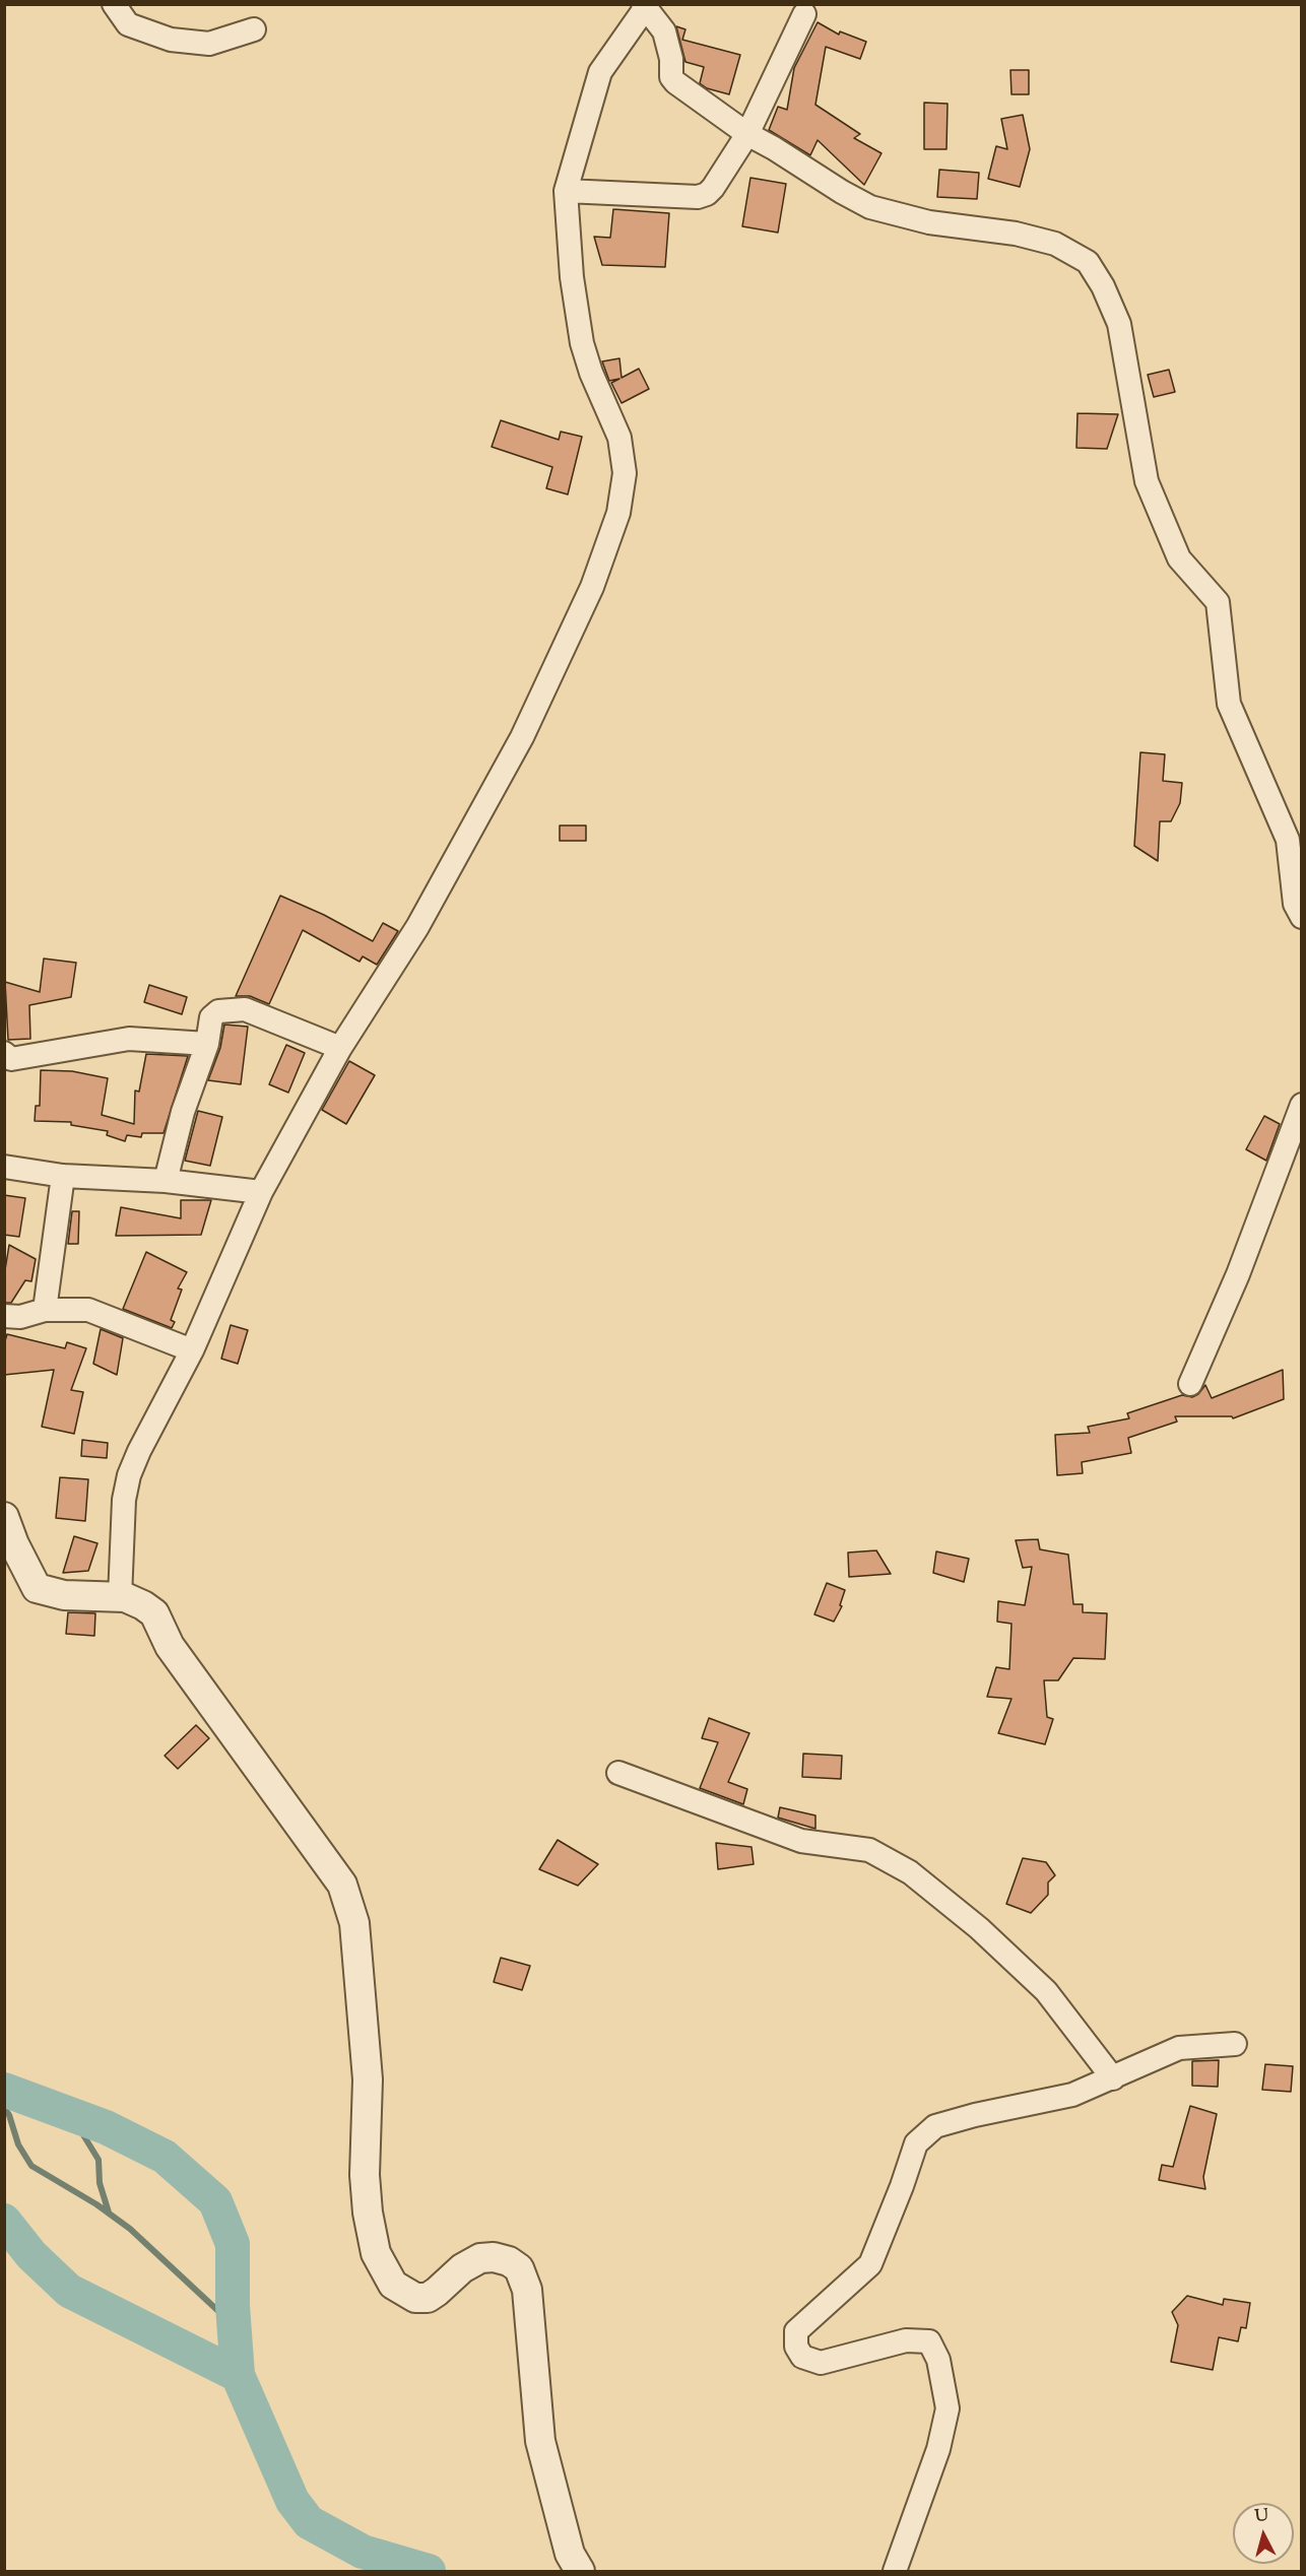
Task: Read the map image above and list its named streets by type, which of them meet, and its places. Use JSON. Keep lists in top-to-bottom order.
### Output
{
  "north": "top"
}
